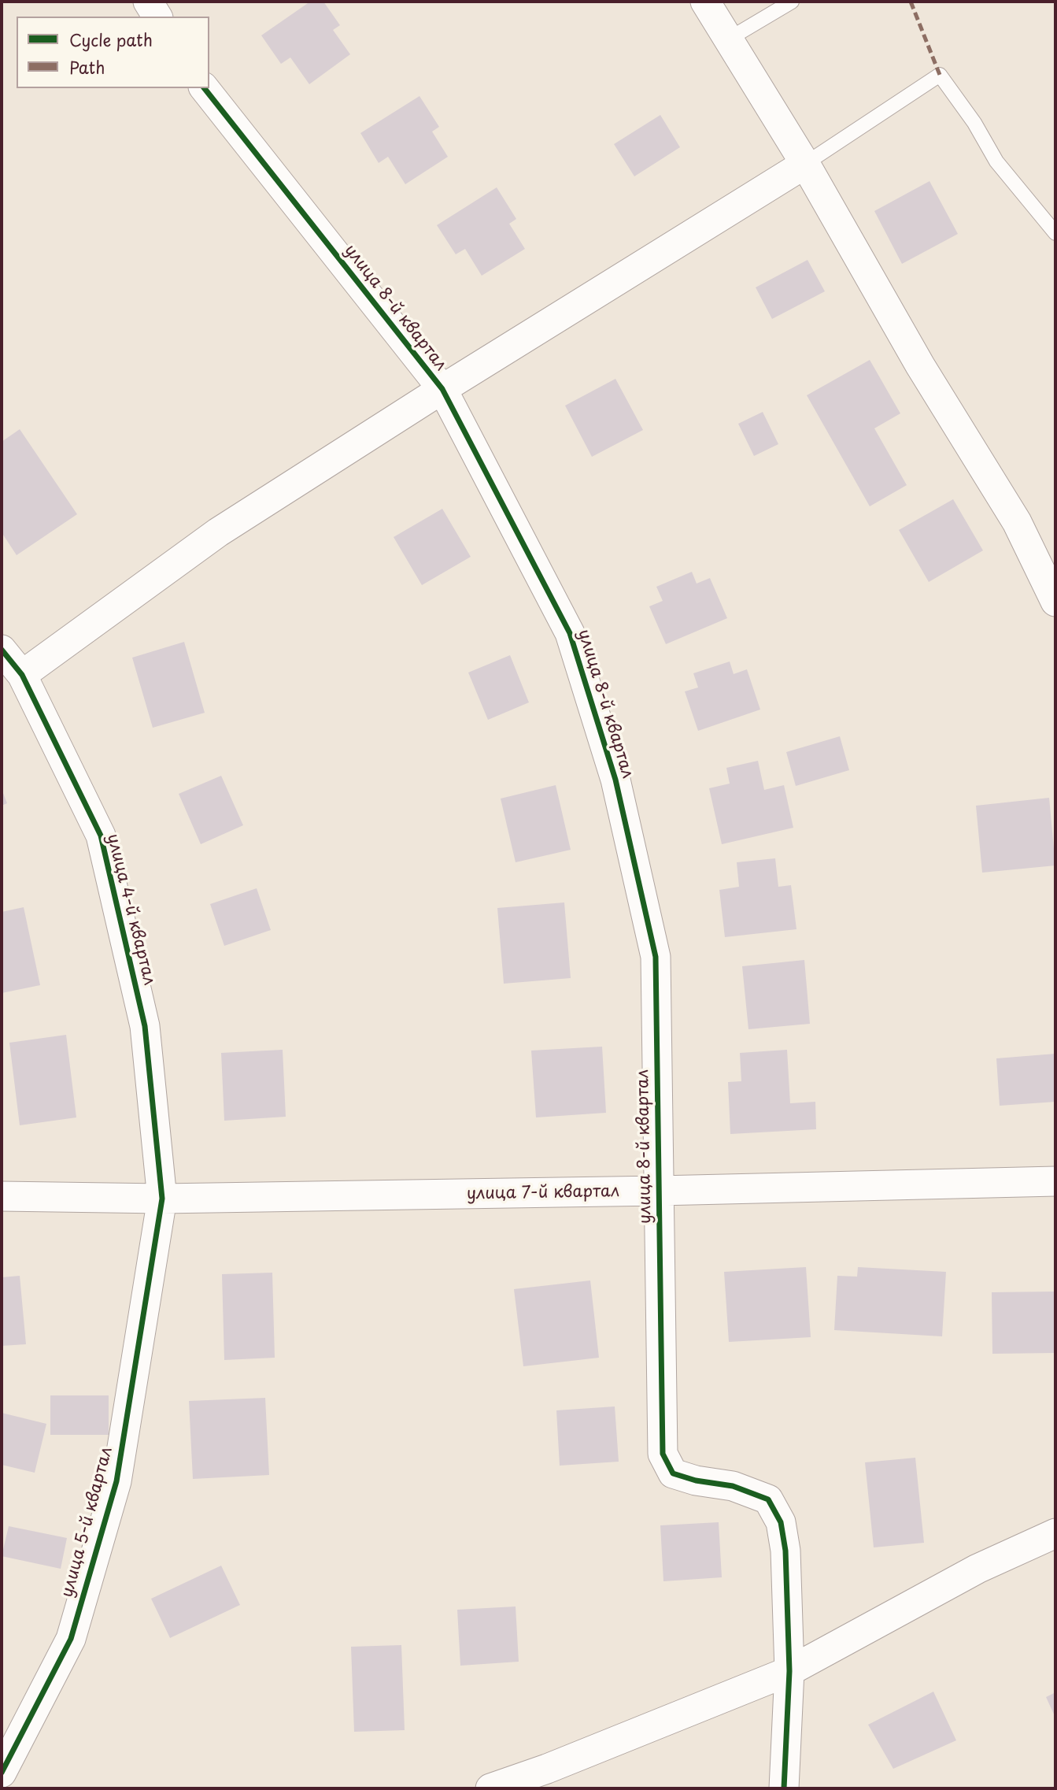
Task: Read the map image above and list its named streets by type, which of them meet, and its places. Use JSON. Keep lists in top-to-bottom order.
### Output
{
  "streets": {
    "street": [
      "улица 8-й квартал",
      "улица 4-й квартал",
      "улица 7-й квартал",
      "улица 5-й квартал"
    ]
  },
  "crossings": [
    ["улица 8-й квартал", "улица 7-й квартал"],
    ["улица 4-й квартал", "улица 7-й квартал"],
    ["улица 4-й квартал", "улица 5-й квартал"],
    ["улица 7-й квартал", "улица 5-й квартал"]
  ],
  "legend": ["Cycle path", "Path"]
}
